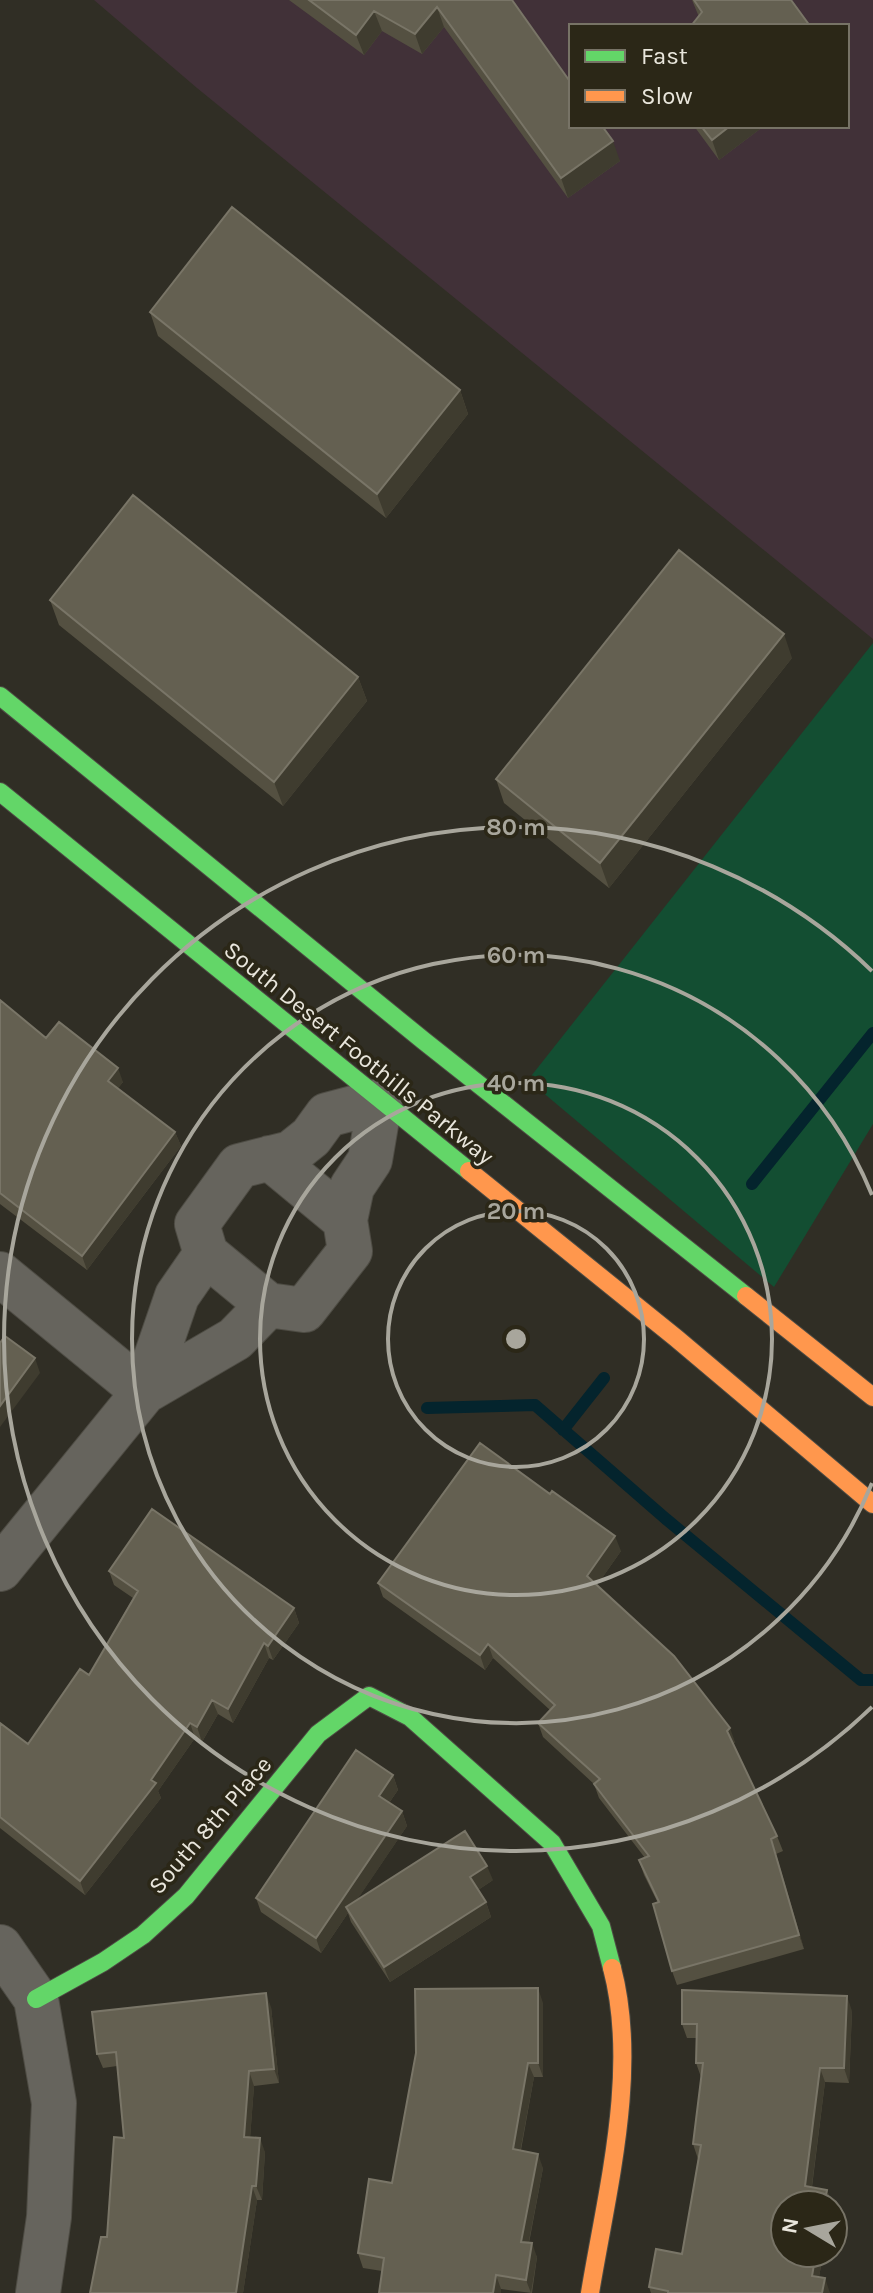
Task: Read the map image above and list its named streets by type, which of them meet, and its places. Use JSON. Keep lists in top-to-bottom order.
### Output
{
  "streets": {
    "street": ["South Desert Foothills Parkway", "South 8th Place"]
  },
  "legend": ["Fast", "Slow"],
  "north": "left",
  "rings": [
    "80 m",
    "60 m",
    "40 m",
    "20 m"
  ]
}
